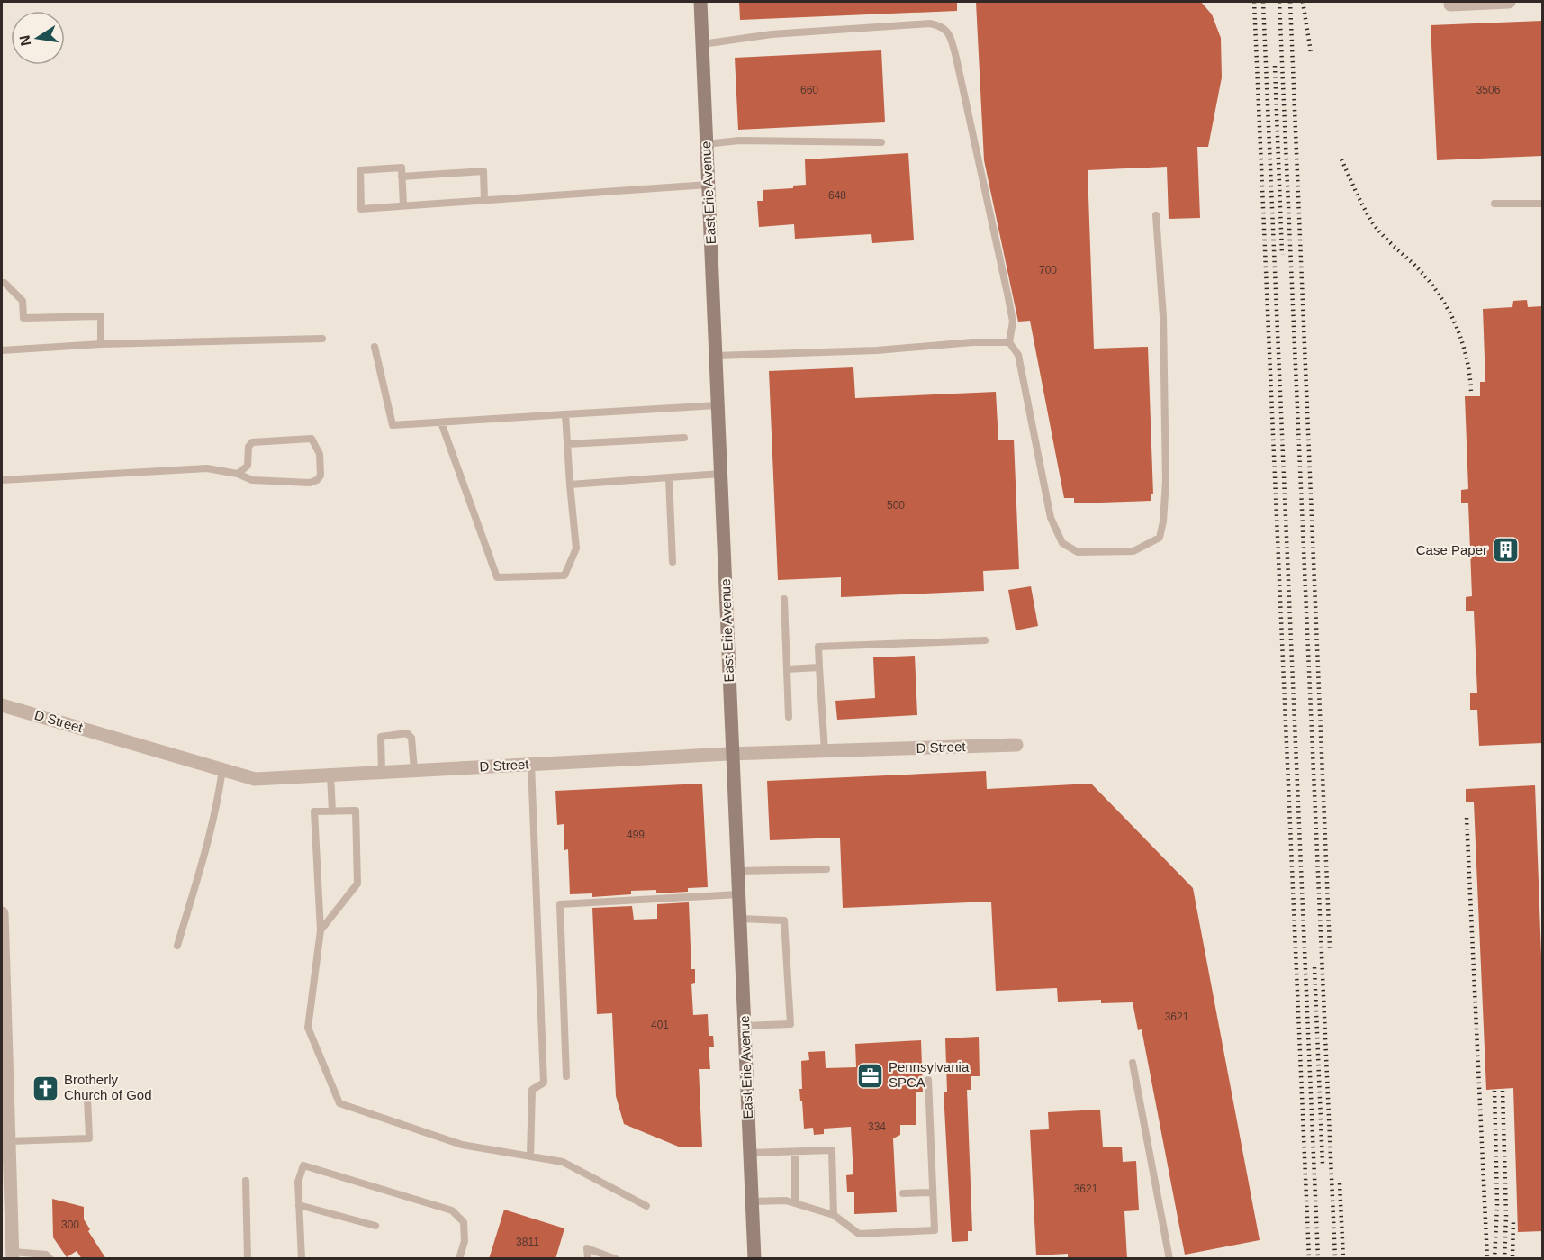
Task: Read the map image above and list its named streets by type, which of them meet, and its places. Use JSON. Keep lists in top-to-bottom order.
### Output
{
  "streets": {
    "main road": ["East Erie Avenue"],
    "street": ["D Street"]
  },
  "crossings": [
    ["East Erie Avenue", "D Street"]
  ],
  "places": {
    "building": ["Case Paper"],
    "office": ["Pennsylvania SPCA"],
    "church": ["Brotherly Church of God"]
  },
  "house_numbers": [
    "660",
    "3506",
    "648",
    "700",
    "500",
    "499",
    "3621",
    "401",
    "334",
    "3621",
    "300",
    "3811"
  ],
  "north": "left"
}
